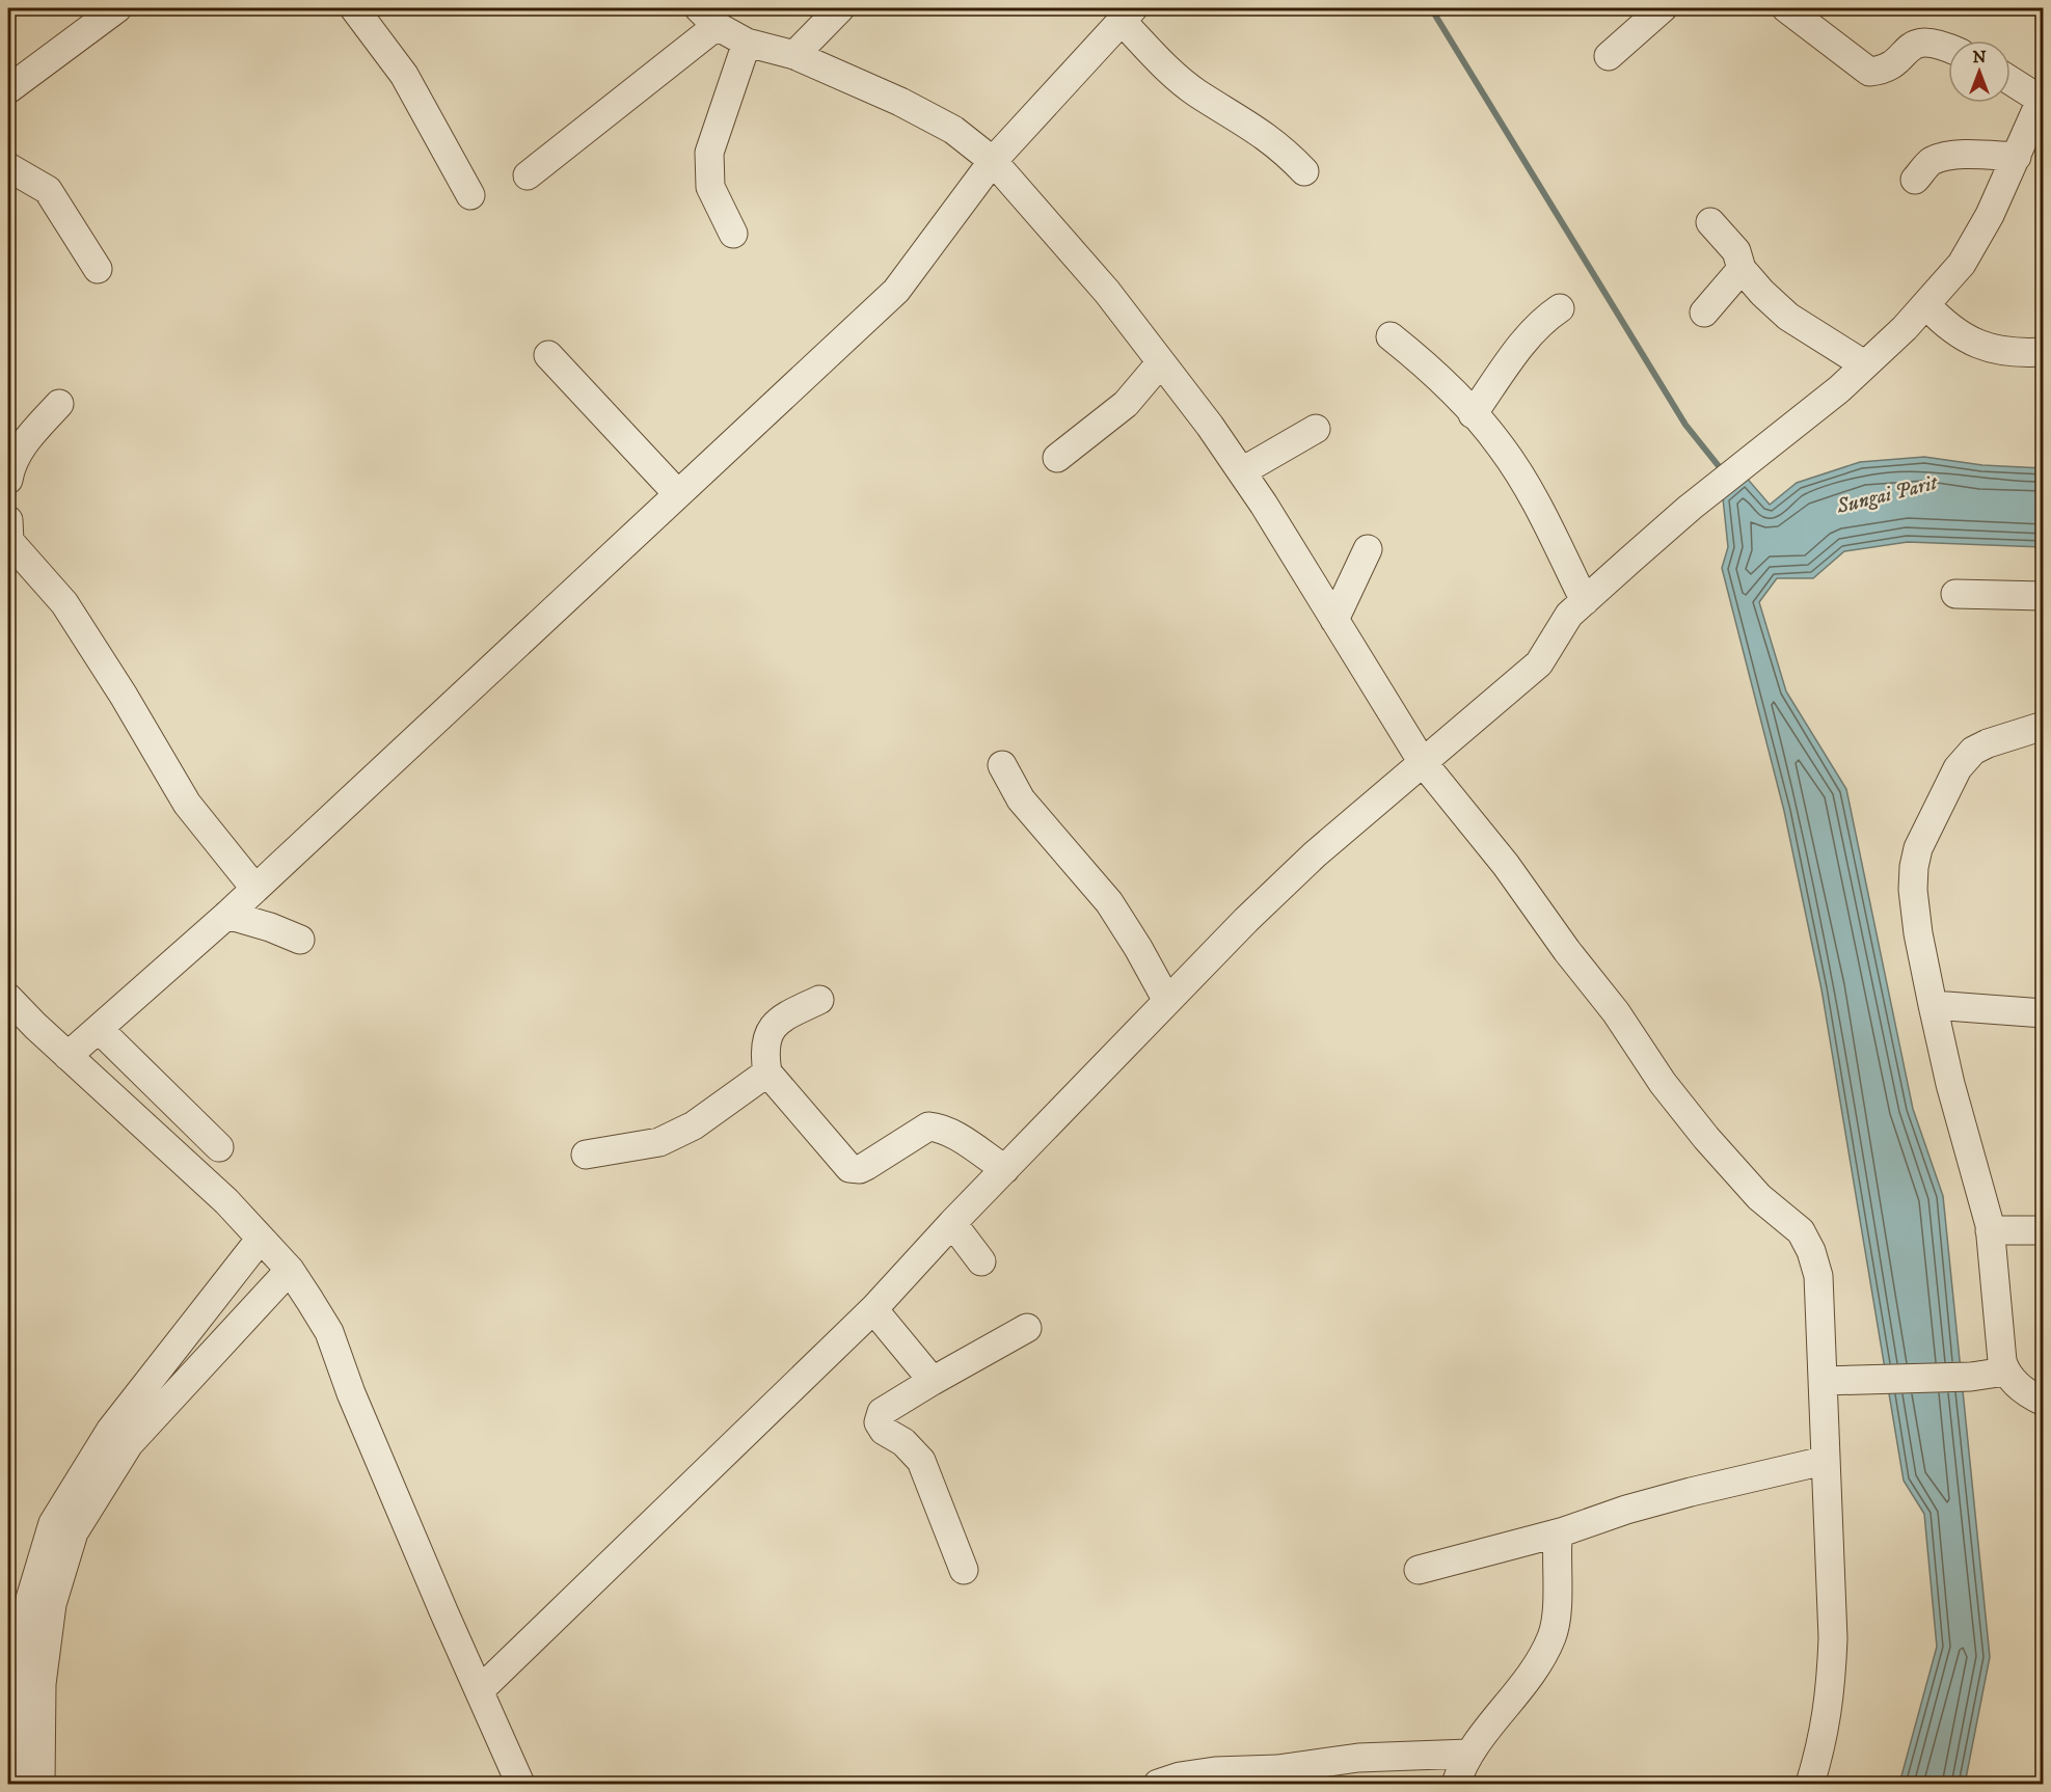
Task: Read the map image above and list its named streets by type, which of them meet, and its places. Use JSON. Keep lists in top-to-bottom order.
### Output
{
  "water": ["Sungai Parit"],
  "north": "top"
}
